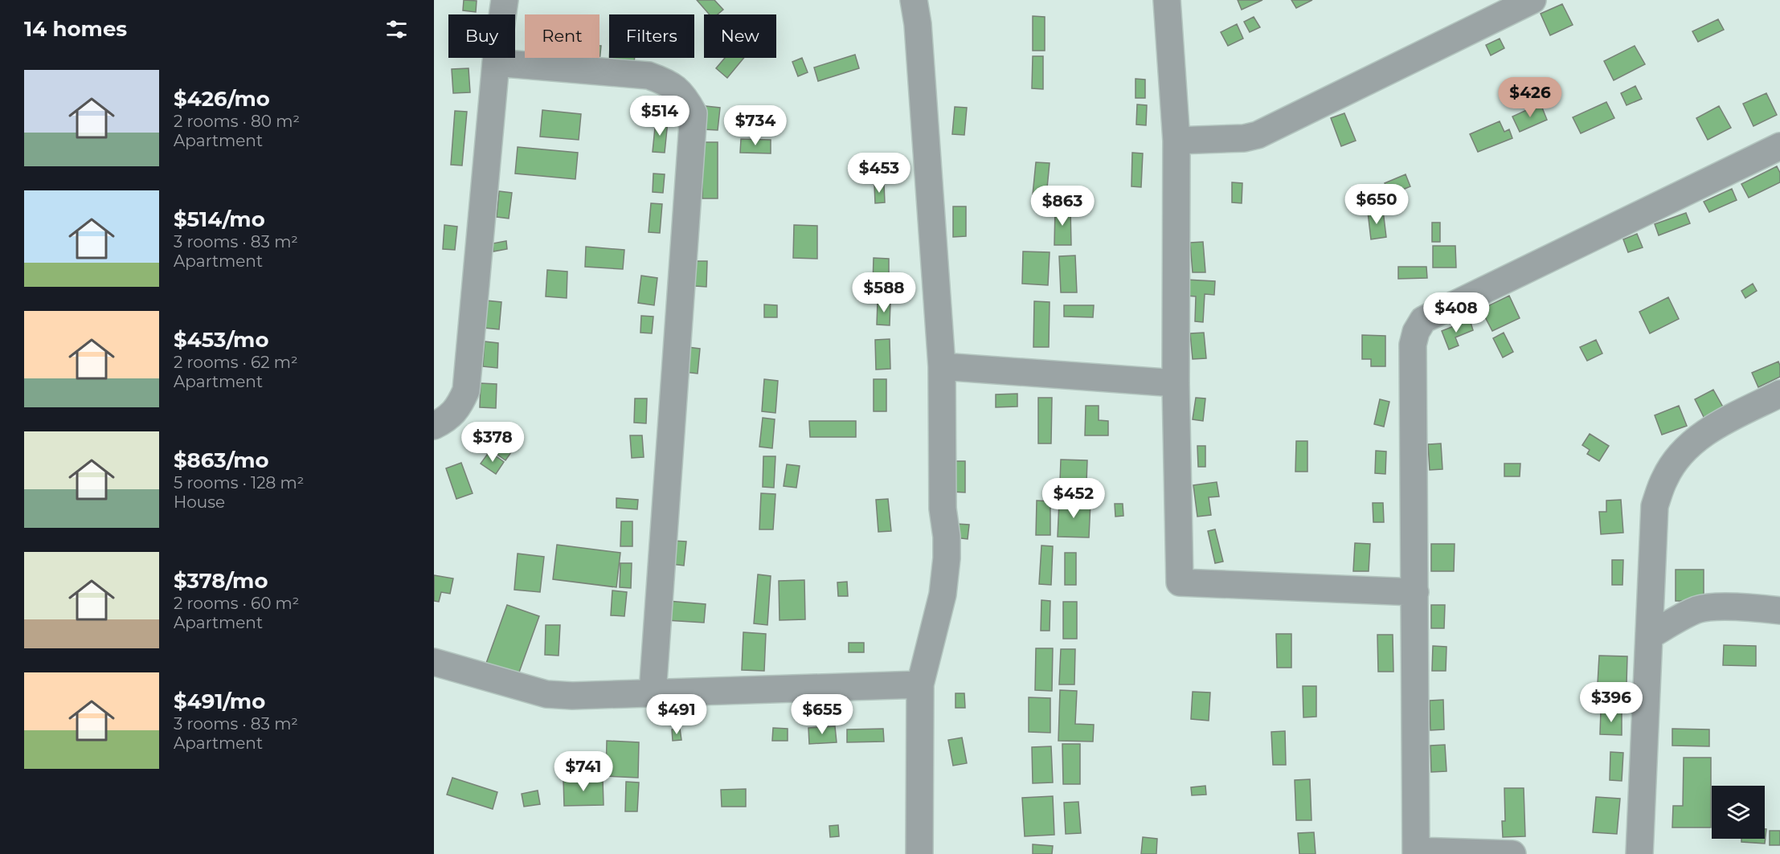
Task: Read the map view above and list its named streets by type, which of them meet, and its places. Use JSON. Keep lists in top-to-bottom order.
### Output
{
  "page": {
    "heading": "14 homes",
    "chip": [
      "Buy",
      "Rent",
      "Filters",
      "New"
    ],
    "list": [
      {
        "name": "$426/mo",
        "note": "2 rooms · 80 m² · Apartment"
      },
      {
        "name": "$514/mo",
        "note": "3 rooms · 83 m² · Apartment"
      },
      {
        "name": "$453/mo",
        "note": "2 rooms · 62 m² · Apartment"
      },
      {
        "name": "$863/mo",
        "note": "5 rooms · 128 m² · House"
      },
      {
        "name": "$378/mo",
        "note": "2 rooms · 60 m² · Apartment"
      },
      {
        "name": "$491/mo",
        "note": "3 rooms · 83 m² · Apartment"
      }
    ],
    "price": [
      "$426",
      "$514",
      "$734",
      "$453",
      "$650",
      "$863",
      "$588",
      "$408",
      "$378",
      "$452",
      "$396",
      "$491",
      "$655",
      "$741"
    ]
  }
}
